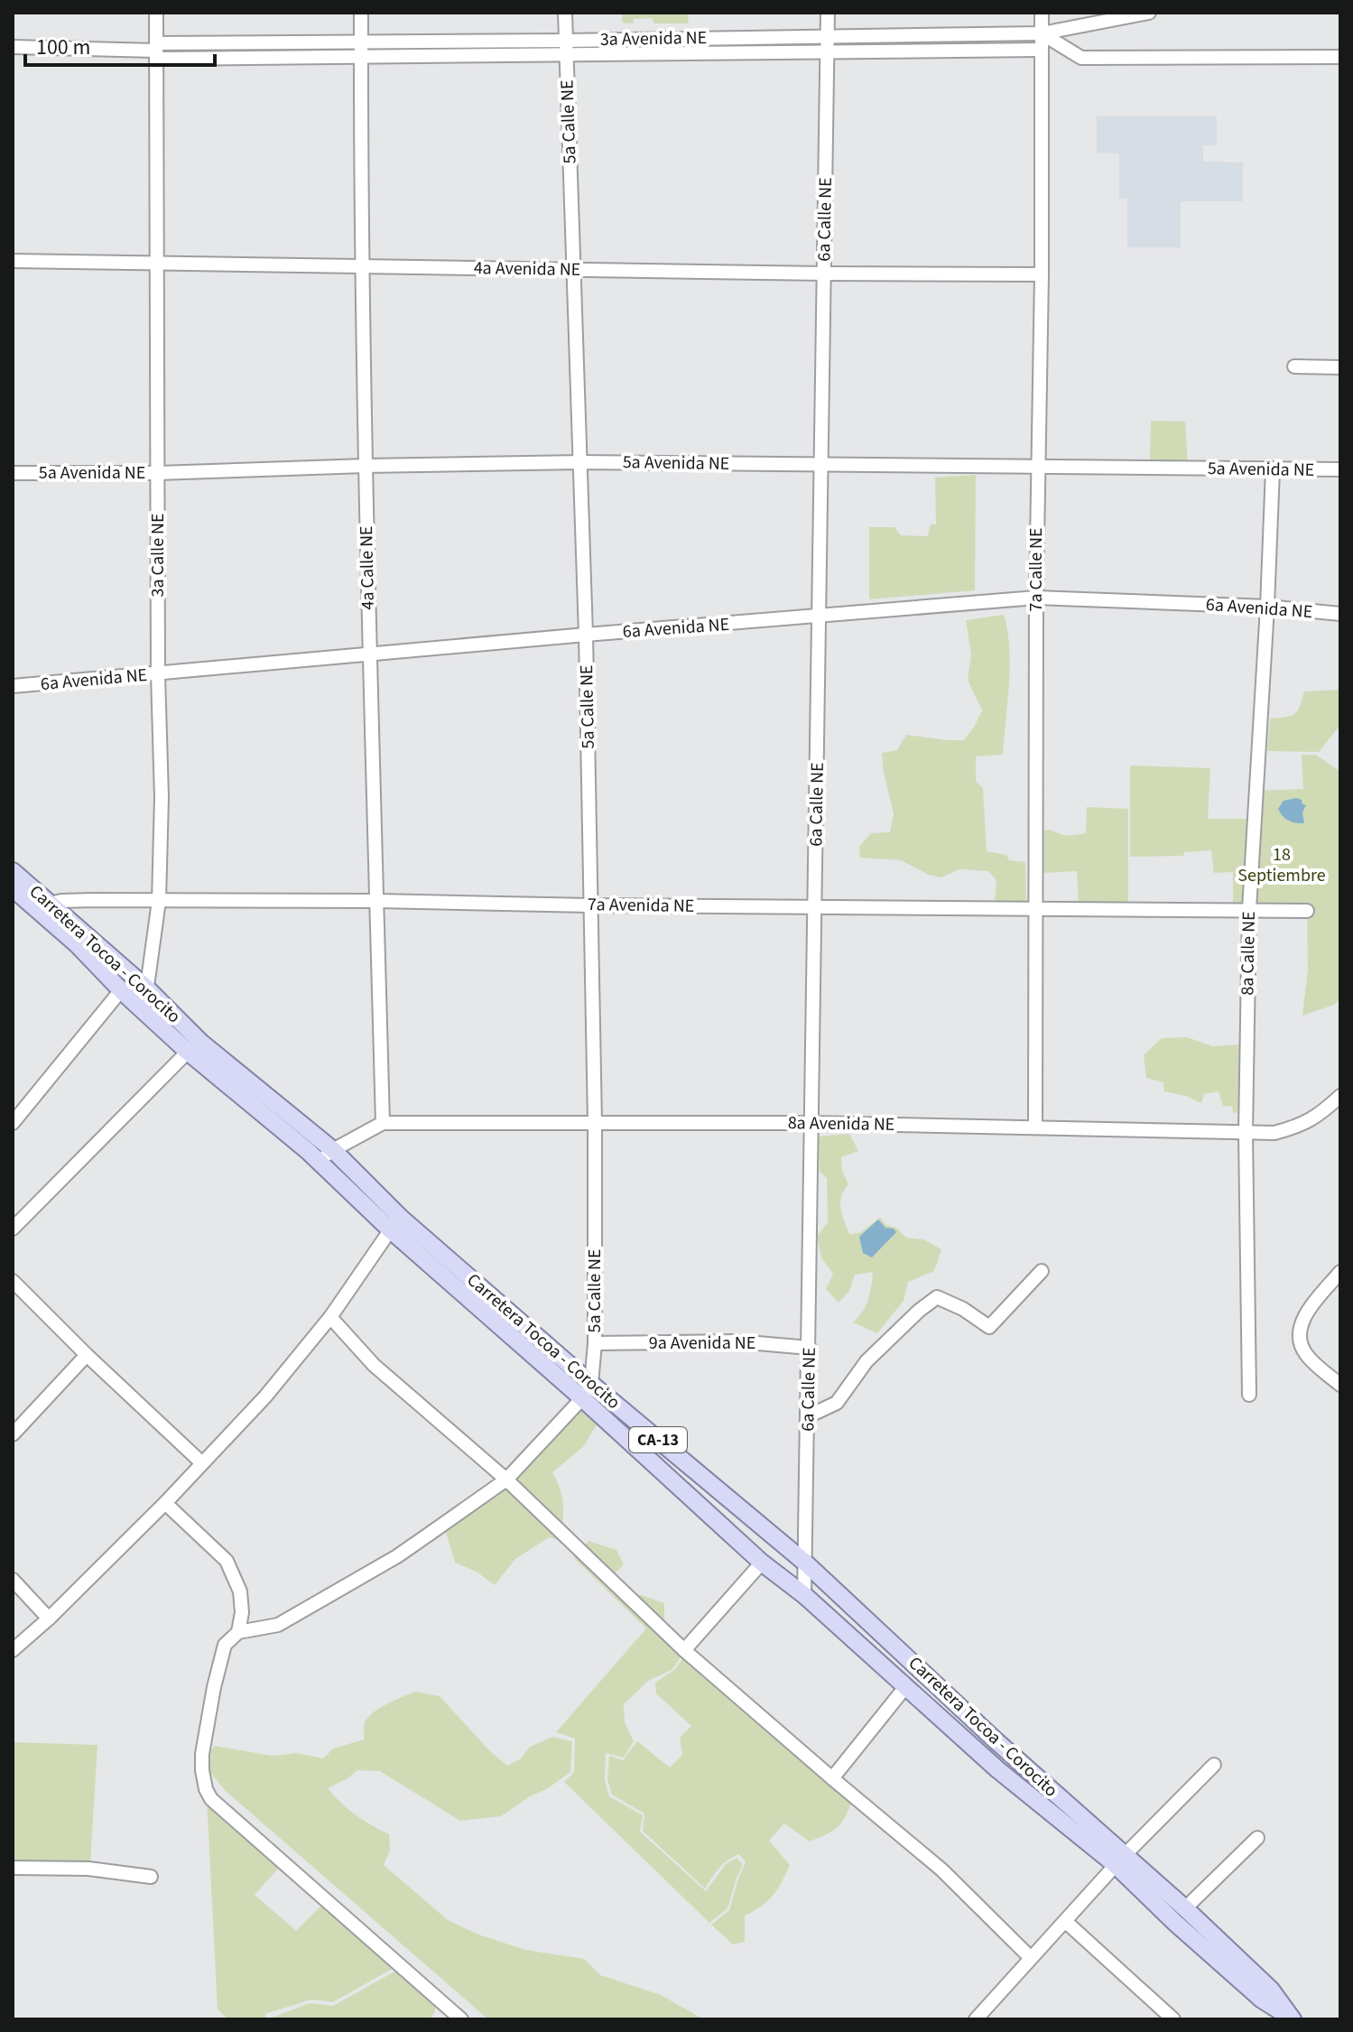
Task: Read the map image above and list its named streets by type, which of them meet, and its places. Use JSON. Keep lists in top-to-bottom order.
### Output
{
  "streets": {
    "main road": ["Carretera Tocoa - Corocito", "CA-13"],
    "street": [
      "3a Avenida NE",
      "5a Calle NE",
      "6a Calle NE",
      "4a Avenida NE",
      "5a Avenida NE",
      "3a Calle NE",
      "4a Calle NE",
      "7a Calle NE",
      "6a Avenida NE",
      "7a Avenida NE",
      "8a Calle NE",
      "8a Avenida NE",
      "9a Avenida NE"
    ]
  },
  "crossings": [
    ["3a Avenida NE", "5a Calle NE"],
    ["3a Avenida NE", "6a Calle NE"],
    ["3a Avenida NE", "3a Calle NE"],
    ["3a Avenida NE", "4a Calle NE"],
    ["3a Avenida NE", "7a Calle NE"],
    ["5a Calle NE", "4a Avenida NE"],
    ["5a Calle NE", "5a Avenida NE"],
    ["5a Calle NE", "6a Avenida NE"],
    ["5a Calle NE", "7a Avenida NE"],
    ["5a Calle NE", "Carretera Tocoa - Corocito"],
    ["5a Calle NE", "8a Avenida NE"],
    ["5a Calle NE", "9a Avenida NE"],
    ["6a Calle NE", "4a Avenida NE"],
    ["6a Calle NE", "5a Avenida NE"],
    ["6a Calle NE", "6a Avenida NE"],
    ["6a Calle NE", "7a Avenida NE"],
    ["6a Calle NE", "Carretera Tocoa - Corocito"],
    ["6a Calle NE", "8a Avenida NE"],
    ["6a Calle NE", "9a Avenida NE"],
    ["4a Avenida NE", "3a Calle NE"],
    ["4a Avenida NE", "4a Calle NE"],
    ["4a Avenida NE", "7a Calle NE"],
    ["5a Avenida NE", "3a Calle NE"],
    ["5a Avenida NE", "4a Calle NE"],
    ["5a Avenida NE", "7a Calle NE"],
    ["5a Avenida NE", "8a Calle NE"],
    ["3a Calle NE", "6a Avenida NE"],
    ["3a Calle NE", "7a Avenida NE"],
    ["3a Calle NE", "Carretera Tocoa - Corocito"],
    ["4a Calle NE", "6a Avenida NE"],
    ["4a Calle NE", "7a Avenida NE"],
    ["4a Calle NE", "8a Avenida NE"],
    ["7a Calle NE", "6a Avenida NE"],
    ["7a Calle NE", "7a Avenida NE"],
    ["7a Calle NE", "8a Avenida NE"],
    ["6a Avenida NE", "8a Calle NE"],
    ["7a Avenida NE", "8a Calle NE"],
    ["7a Avenida NE", "Carretera Tocoa - Corocito"],
    ["8a Calle NE", "8a Avenida NE"]
  ],
  "parks": ["18 Septiembre"],
  "scale_bar": "100 m"
}
